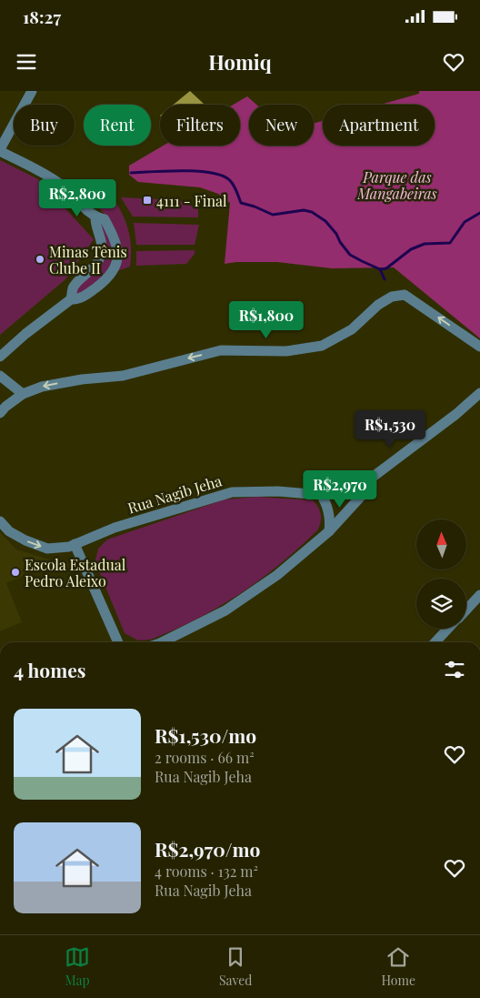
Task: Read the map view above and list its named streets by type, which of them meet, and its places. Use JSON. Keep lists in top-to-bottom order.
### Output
{
  "streets": {
    "street": ["Rua Nagib Jeha"]
  },
  "parks": ["Parque das Mangabeiras"],
  "places": {
    "transit": ["4111 - Final"],
    "other": ["Minas Tênis Clube II", "Escola Estadual Pedro Aleixo"]
  },
  "north": "top",
  "page": {
    "status": "18:27",
    "header": "Homiq",
    "chip": [
      "Buy",
      "Rent",
      "Filters",
      "New",
      "Apartment"
    ],
    "price": [
      "R$2,800",
      "R$1,800",
      "R$1,530",
      "R$2,970"
    ],
    "heading": "4 homes",
    "list": [
      {
        "name": "R$1,530/mo",
        "note": "2 rooms · 66 m² · Rua Nagib Jeha"
      },
      {
        "name": "R$2,970/mo",
        "note": "4 rooms · 132 m² · Rua Nagib Jeha"
      }
    ],
    "tabs": ["Map", "Saved", "Home"]
  }
}
